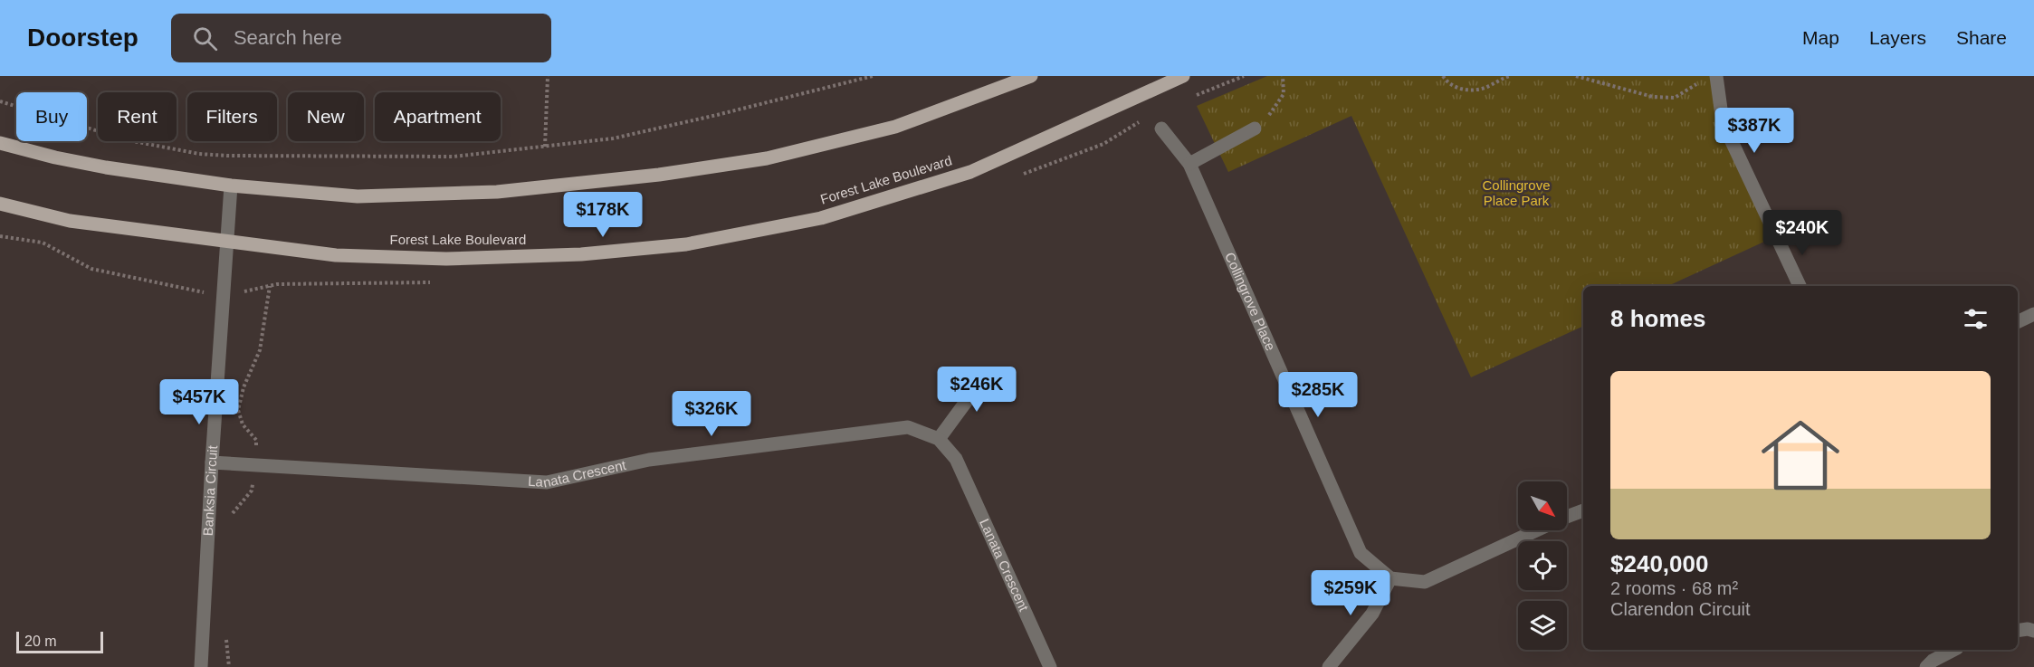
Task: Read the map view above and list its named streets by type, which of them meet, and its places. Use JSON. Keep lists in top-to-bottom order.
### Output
{
  "streets": {
    "main road": ["Forest Lake Boulevard"],
    "street": ["Collingrove Place", "Lanata Crescent", "Banksia Circuit"]
  },
  "crossings": [
    ["Forest Lake Boulevard", "Banksia Circuit"],
    ["Lanata Crescent", "Banksia Circuit"]
  ],
  "parks": ["Collingrove Place Park"],
  "scale_bar": "20 m",
  "north": "bottom right",
  "page": {
    "header": "Doorstep",
    "search": "Search here",
    "nav": ["Map", "Layers", "Share"],
    "chip": [
      "Buy",
      "Rent",
      "Filters",
      "New",
      "Apartment"
    ],
    "price": [
      "$387K",
      "$178K",
      "$240K",
      "$246K",
      "$285K",
      "$457K",
      "$326K",
      "$259K"
    ],
    "heading": "8 homes",
    "list": [
      {
        "name": "$240,000",
        "note": "2 rooms · 68 m² · Clarendon Circuit"
      }
    ],
    "scale": "20 m"
  }
}
